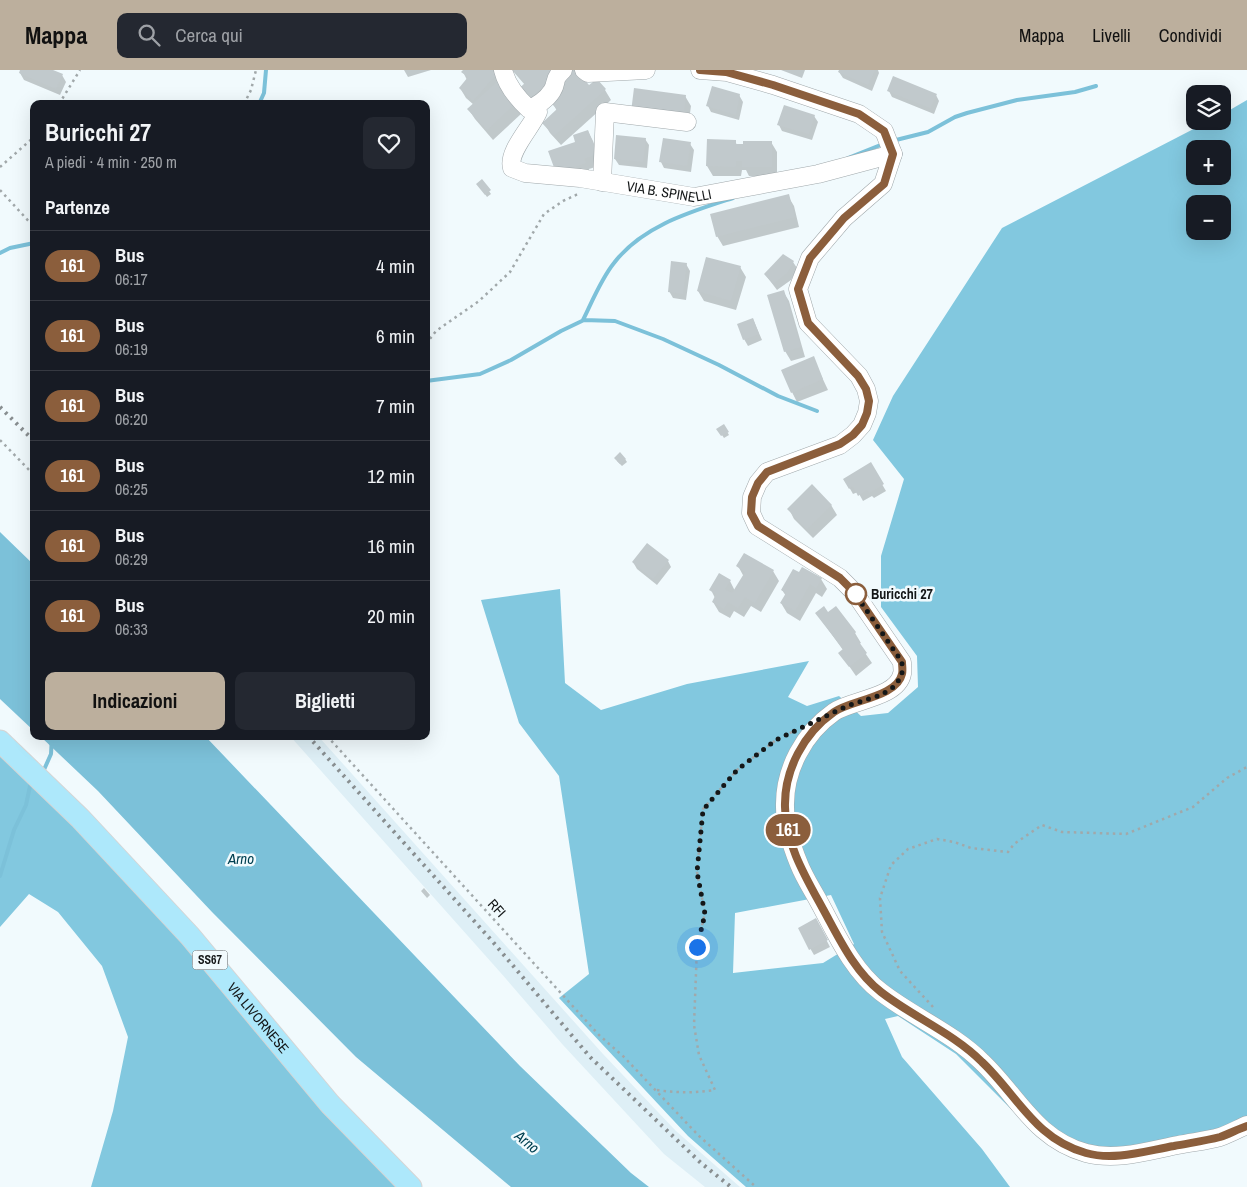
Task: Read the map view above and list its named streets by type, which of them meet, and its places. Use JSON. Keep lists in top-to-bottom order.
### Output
{
  "streets": {
    "main road": ["SS67", "VIA LIVORNESE"],
    "street": ["VIA B. SPINELLI"],
    "path": ["RFI"]
  },
  "water": ["Arno"],
  "places": ["Buricchi 27"],
  "lines": ["bus line 161"],
  "page": {
    "header": "Mappa",
    "search": "Cerca qui",
    "nav": ["Mappa", "Livelli", "Condividi"],
    "on_map": "161",
    "map_buttons": ["+", "−"],
    "heading": [
      ["Buricchi 27", "A piedi · 4 min · 250 m"],
      "Partenze"
    ],
    "list": [
      {
        "mark": "161",
        "name": "Bus",
        "note": "06:17",
        "value": "4 min"
      },
      {
        "mark": "161",
        "name": "Bus",
        "note": "06:19",
        "value": "6 min"
      },
      {
        "mark": "161",
        "name": "Bus",
        "note": "06:20",
        "value": "7 min"
      },
      {
        "mark": "161",
        "name": "Bus",
        "note": "06:25",
        "value": "12 min"
      },
      {
        "mark": "161",
        "name": "Bus",
        "note": "06:29",
        "value": "16 min"
      },
      {
        "mark": "161",
        "name": "Bus",
        "note": "06:33",
        "value": "20 min"
      }
    ],
    "buttons": ["Indicazioni", "Biglietti"]
  }
}
